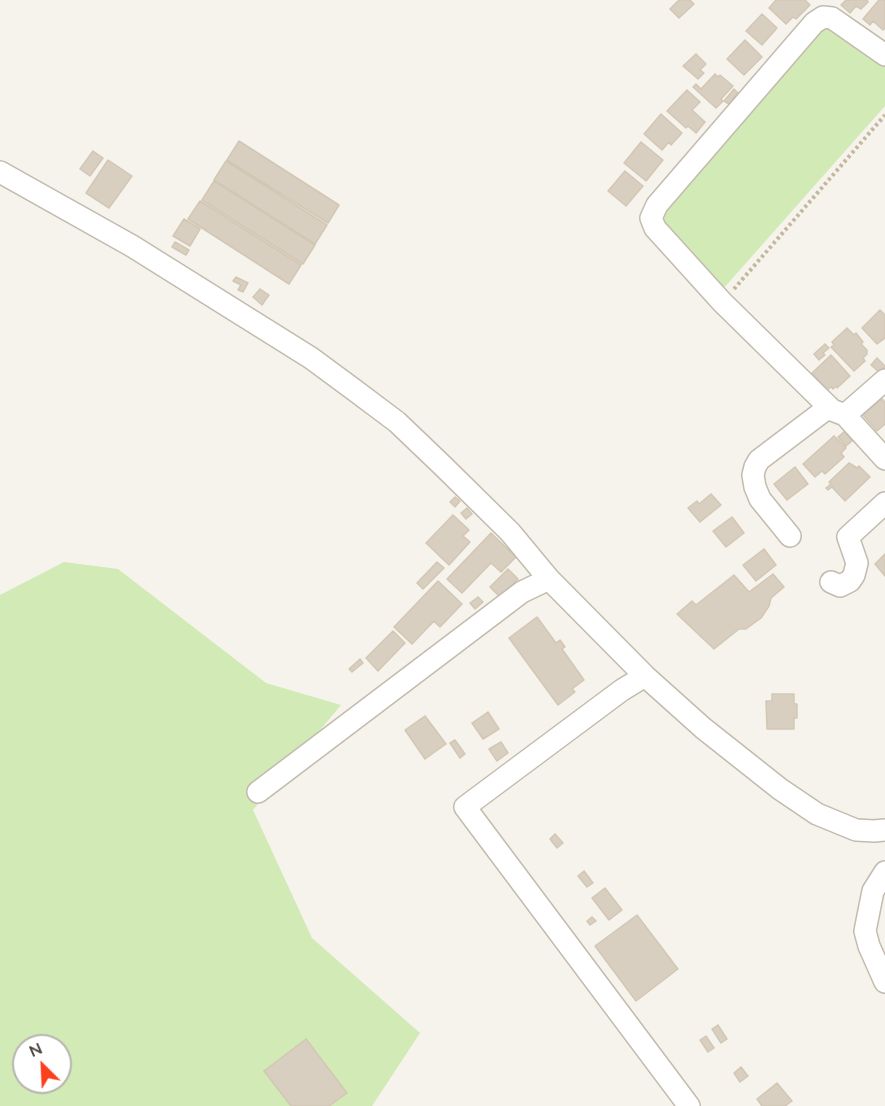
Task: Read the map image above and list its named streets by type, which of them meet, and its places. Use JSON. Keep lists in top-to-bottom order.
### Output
{
  "north": "top left"
}
